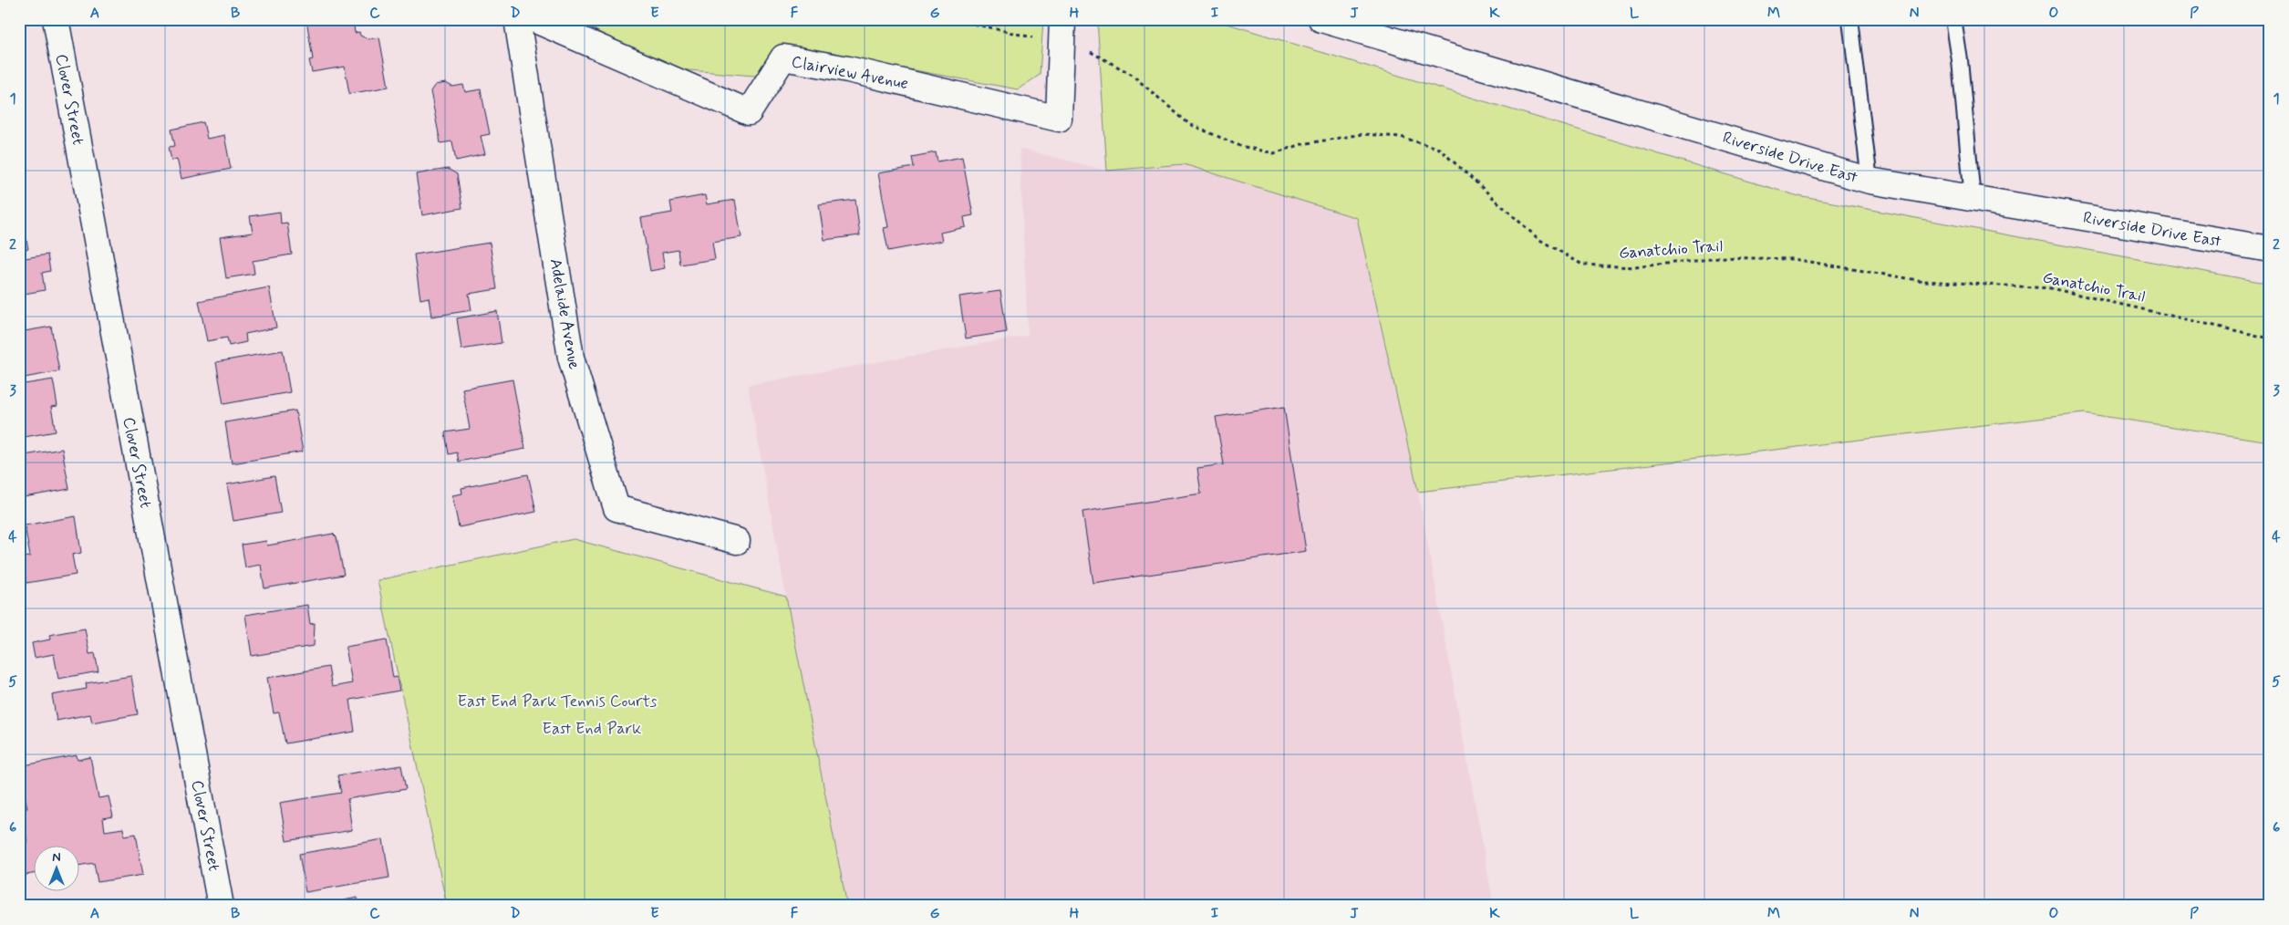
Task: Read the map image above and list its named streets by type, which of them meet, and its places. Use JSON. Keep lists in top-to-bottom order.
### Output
{
  "streets": {
    "street": [
      "Clairview Avenue",
      "Clover Street",
      "Riverside Drive East",
      "Adelaide Avenue"
    ],
    "path": ["Ganatchio Trail"]
  },
  "parks": ["East End Park Tennis Courts", "East End Park"],
  "north": "top",
  "grid": {
    "columns": [
      "A",
      "B",
      "C",
      "D",
      "E",
      "F",
      "G",
      "H",
      "I",
      "J",
      "K",
      "L",
      "M",
      "N",
      "O",
      "P"
    ],
    "rows": [
      "1",
      "2",
      "3",
      "4",
      "5",
      "6"
    ]
  }
}
